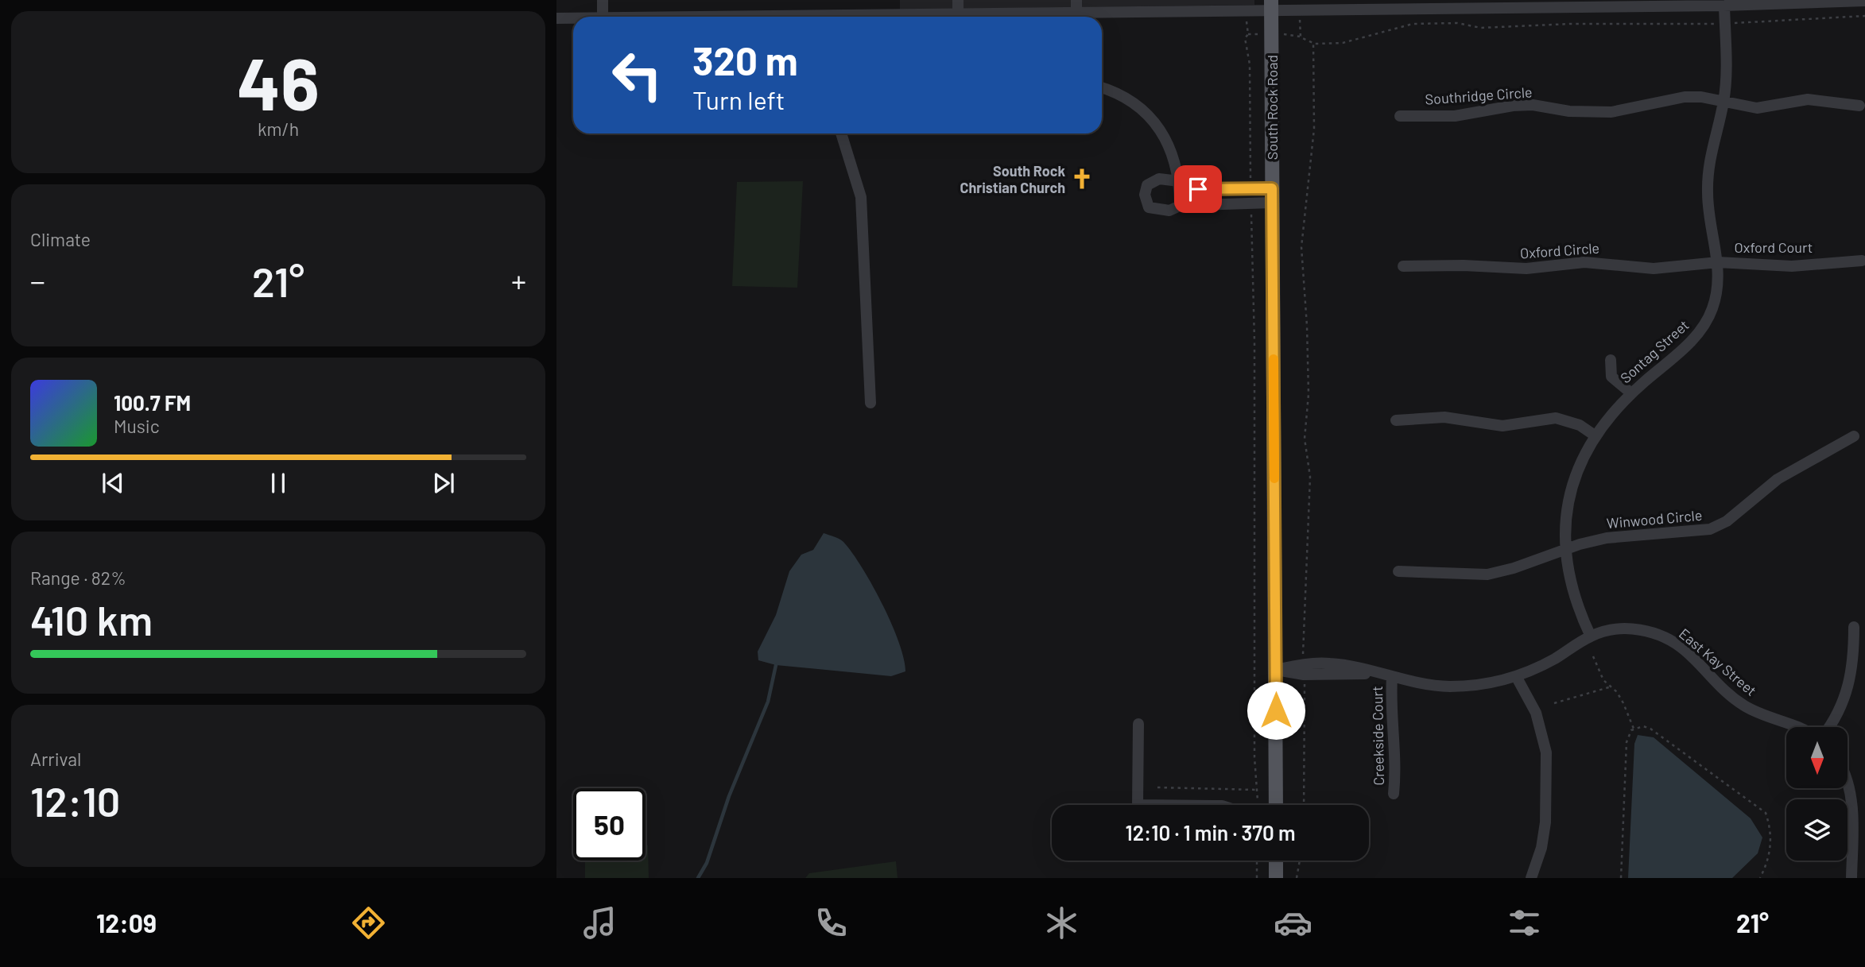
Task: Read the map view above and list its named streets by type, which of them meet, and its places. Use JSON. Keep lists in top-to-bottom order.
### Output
{
  "streets": {
    "main road": ["South Rock Road"],
    "street": [
      "Southridge Circle",
      "Oxford Court",
      "Oxford Circle",
      "Sontag Street",
      "Winwood Circle",
      "East Kay Street",
      "Creekside Court"
    ]
  },
  "crossings": [
    ["Southridge Circle", "Sontag Street"],
    ["South Rock Road", "East Kay Street"],
    ["Oxford Court", "Oxford Circle"],
    ["Oxford Court", "Sontag Street"],
    ["Oxford Circle", "Sontag Street"],
    ["Sontag Street", "Winwood Circle"],
    ["Sontag Street", "East Kay Street"],
    ["East Kay Street", "Creekside Court"]
  ],
  "places": {
    "church": ["South Rock Christian Church"]
  },
  "north": "bottom",
  "page": {
    "tile": [
      ["46", "km/h"],
      "Climate",
      ["Range · 82%", "410 km"],
      ["Arrival", "12:10"]
    ],
    "turn": ["320 m", "Turn left"],
    "heat": ["−", "21°", "+"],
    "song": ["100.7 FM", "Music"],
    "limit": "50",
    "trip": "12:10 · 1 min · 370 m",
    "tabs": ["12:09", "21°"]
  }
}
